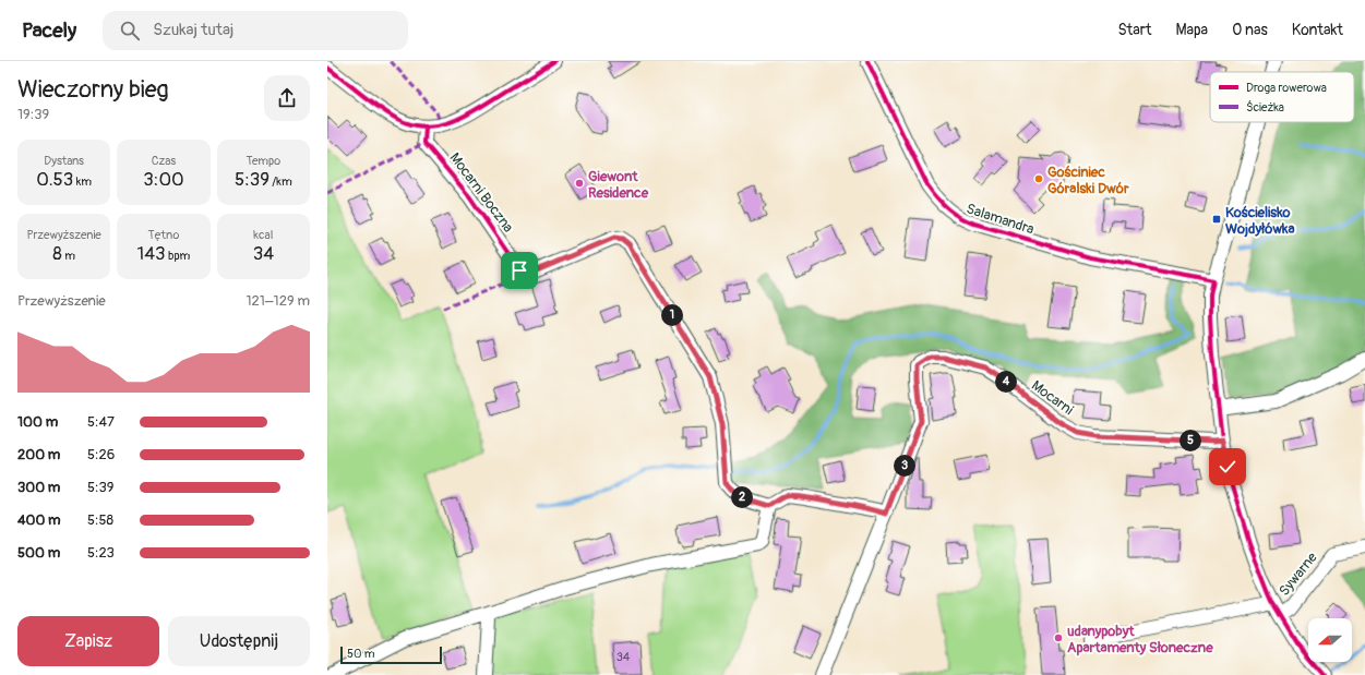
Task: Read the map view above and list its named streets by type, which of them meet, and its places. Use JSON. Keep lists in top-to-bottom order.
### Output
{
  "streets": {
    "street": [
      "Mocarni Boczna",
      "Salamandra",
      "Mocarni",
      "Sywarne"
    ]
  },
  "places": {
    "other": ["Gościniec Góralski Dwór", "Giewont Residence", "udanypobyt Apartamenty Słoneczne"],
    "transit": ["Kościelisko Wojdyłówka"]
  },
  "house_numbers": ["34"],
  "legend": ["Droga rowerowa", "Ścieżka"],
  "scale_bar": "50 m",
  "north": "left",
  "page": {
    "header": "Pacely",
    "search": "Szukaj tutaj",
    "nav": [
      "Start",
      "Mapa",
      "O nas",
      "Kontakt"
    ],
    "heading": ["Wieczorny bieg", "19:39"],
    "stats": [
      ["Dystans", "0.53 km"],
      ["Czas", "3:00"],
      ["Tempo", "5:39 /km"],
      ["Przewyższenie", "8 m"],
      ["Tętno", "143 bpm"],
      ["kcal", "34"]
    ],
    "chart": ["Przewyższenie", "121–129 m"],
    "pins": [
      "1",
      "4",
      "5",
      "3",
      "2"
    ],
    "list": [
      {
        "name": "100 m",
        "note": "5:47"
      },
      {
        "name": "200 m",
        "note": "5:26"
      },
      {
        "name": "300 m",
        "note": "5:39"
      },
      {
        "name": "400 m",
        "note": "5:58"
      },
      {
        "name": "500 m",
        "note": "5:23"
      }
    ],
    "buttons": ["Zapisz", "Udostępnij"],
    "scale": "50 m"
  }
}
